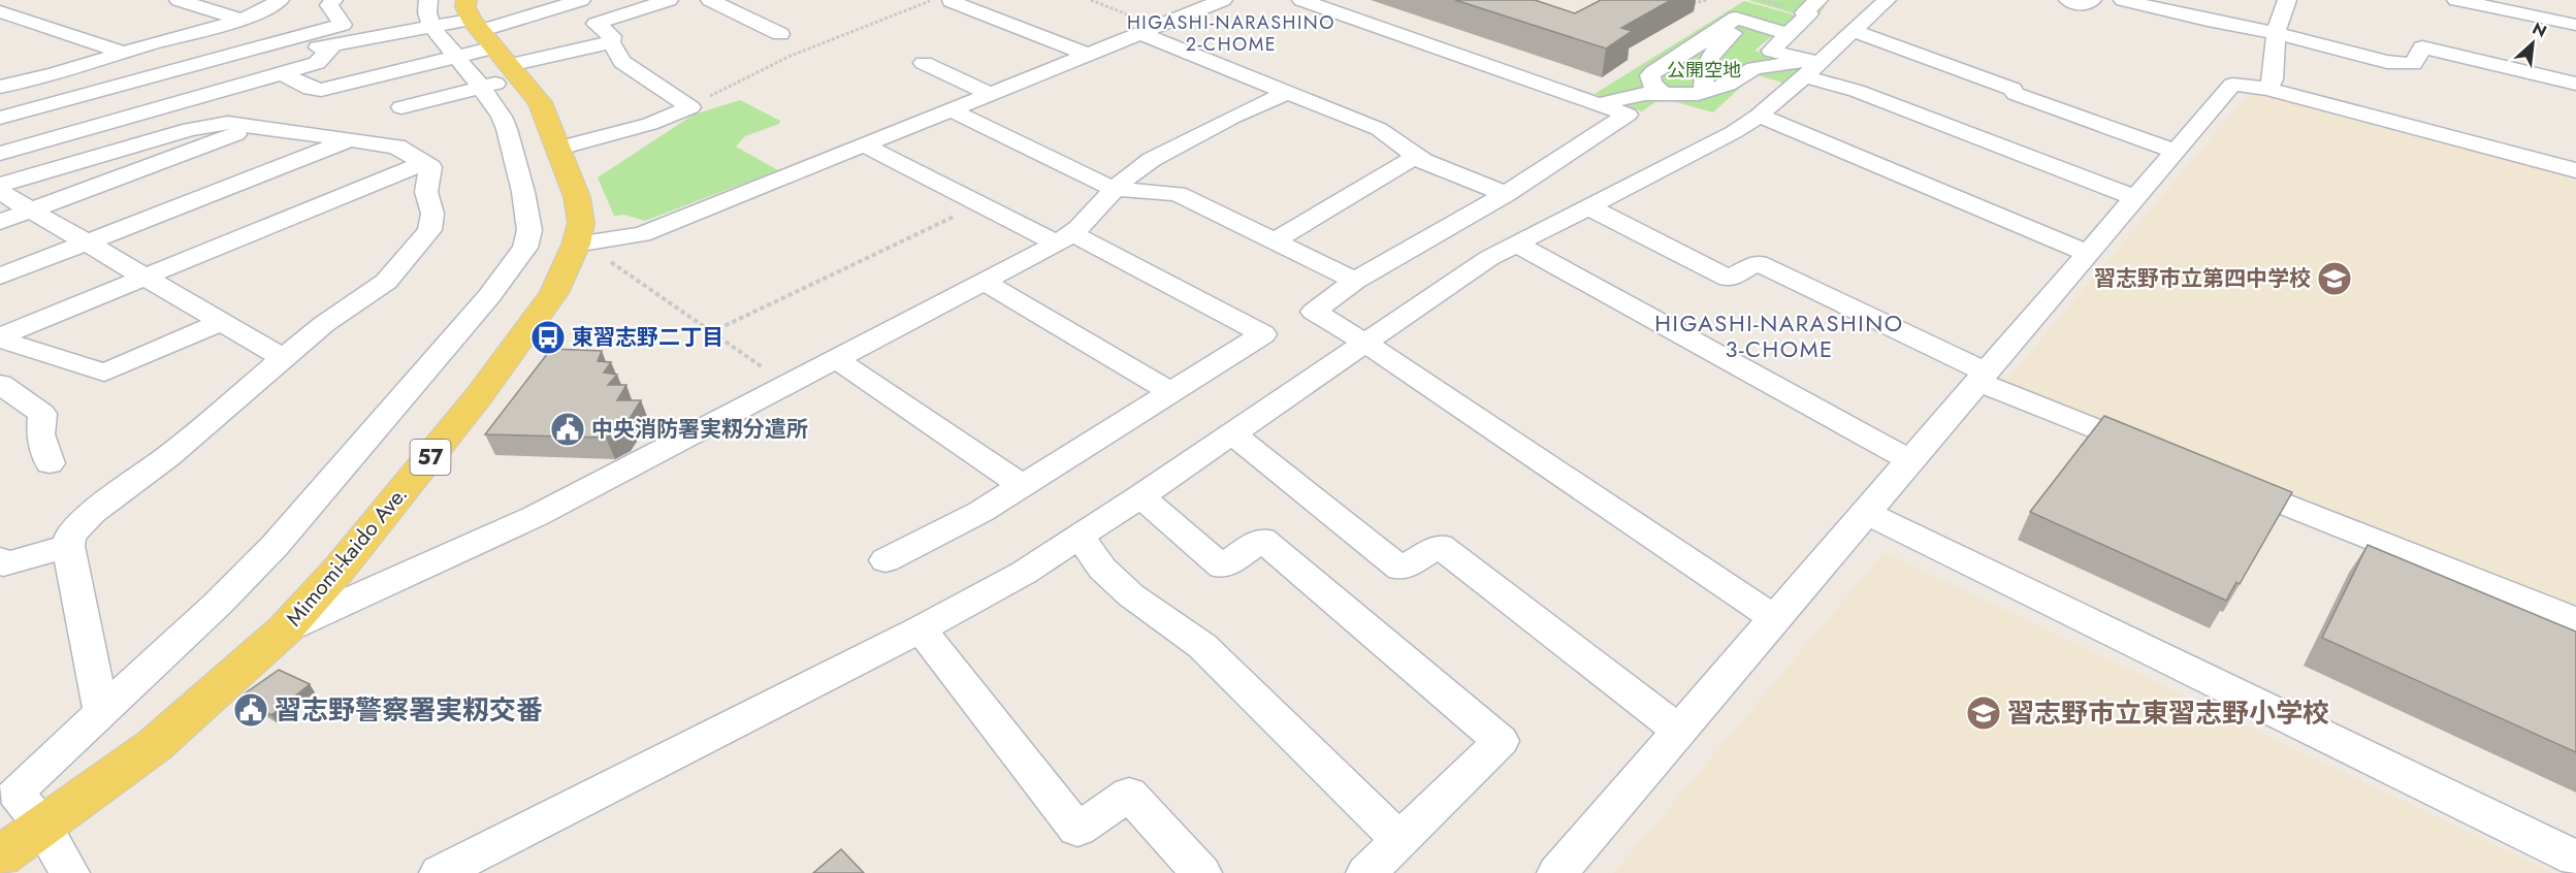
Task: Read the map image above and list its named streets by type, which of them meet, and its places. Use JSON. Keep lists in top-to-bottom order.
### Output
{
  "streets": {
    "main road": ["57", "Mimomi-kaido Ave."]
  },
  "crossings": [
    ["57", "Mimomi-kaido Ave."]
  ],
  "districts": ["HIGASHI-NARASHINO 2-CHOME", "HIGASHI-NARASHINO 3-CHOME"],
  "parks": ["公開空地"],
  "places": {
    "school or university": ["習志野市立第四中学校", "習志野市立東習志野小学校"],
    "bus stop": ["東習志野二丁目"],
    "public building": ["中央消防署実籾分遣所", "習志野警察署実籾交番"]
  },
  "north": "top right"
}
